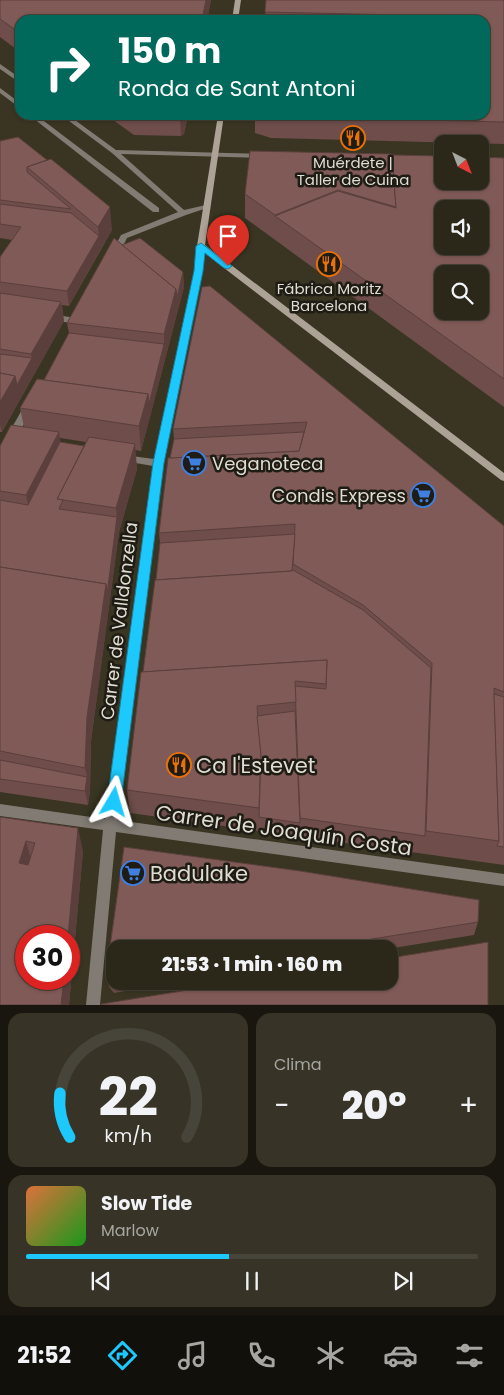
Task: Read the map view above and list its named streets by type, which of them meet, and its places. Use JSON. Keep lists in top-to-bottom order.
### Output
{
  "streets": {
    "street": ["Carrer de Valldonzella", "Carrer de Joaquín Costa"]
  },
  "crossings": [
    ["Carrer de Valldonzella", "Carrer de Joaquín Costa"]
  ],
  "places": {
    "restaurant": ["Muérdete | Taller de Cuina", "Fábrica Moritz Barcelona", "Ca l'Estevet"],
    "supermarket": ["Veganoteca", "Condis Express", "Badulake"]
  },
  "north": "bottom right",
  "page": {
    "turn": ["150 m", "Ronda de Sant Antoni"],
    "limit": "30",
    "trip": "21:53 · 1 min · 160 m",
    "tile": "Clima",
    "heat": ["−", "20°", "+"],
    "song": ["Slow Tide", "Marlow"],
    "tabs": "21:52",
    "gauge": ["22", "km/h"]
  }
}
